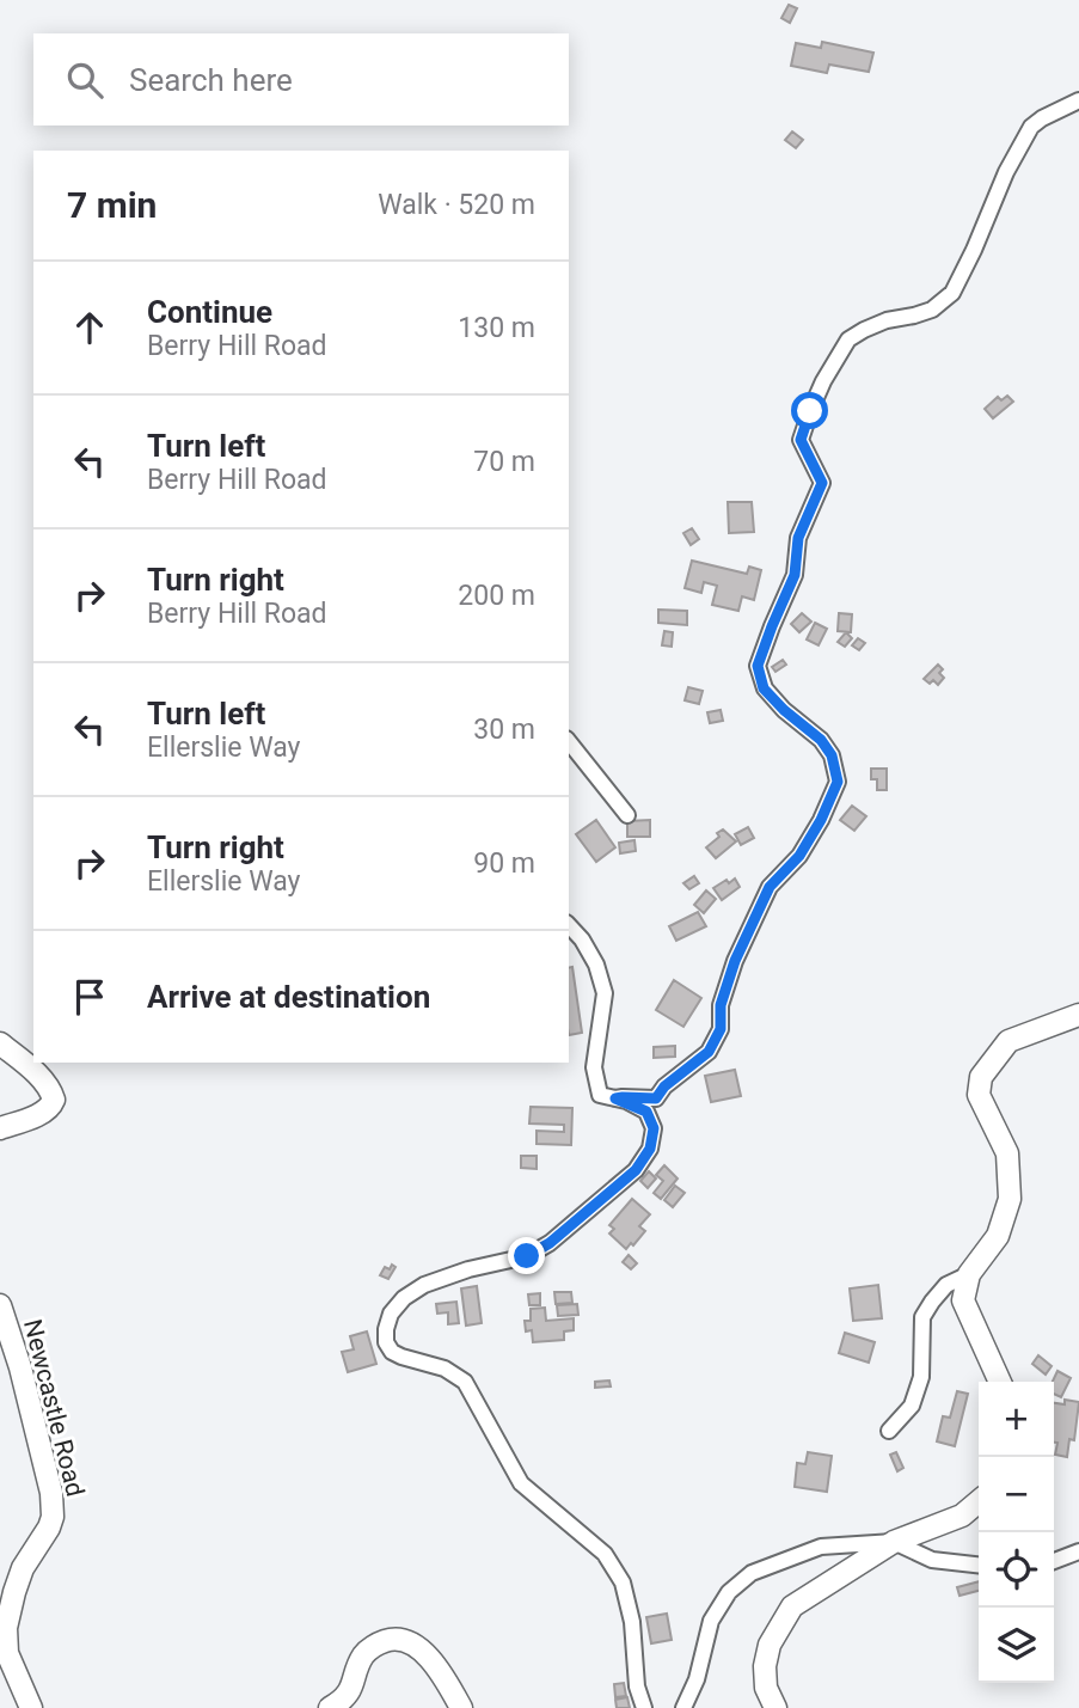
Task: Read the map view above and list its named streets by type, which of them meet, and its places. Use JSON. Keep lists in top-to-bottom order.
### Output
{
  "streets": {
    "main road": ["Newcastle Road"]
  },
  "page": {
    "search": "Search here",
    "heading": ["7 min", "Walk · 520 m"],
    "list": [
      ["Continue", "Berry Hill Road", "130 m"],
      ["Turn left", "Berry Hill Road", "70 m"],
      ["Turn right", "Berry Hill Road", "200 m"],
      ["Turn left", "Ellerslie Way", "30 m"],
      ["Turn right", "Ellerslie Way", "90 m"],
      "Arrive at destination"
    ],
    "map_buttons": ["+", "−"]
  }
}
